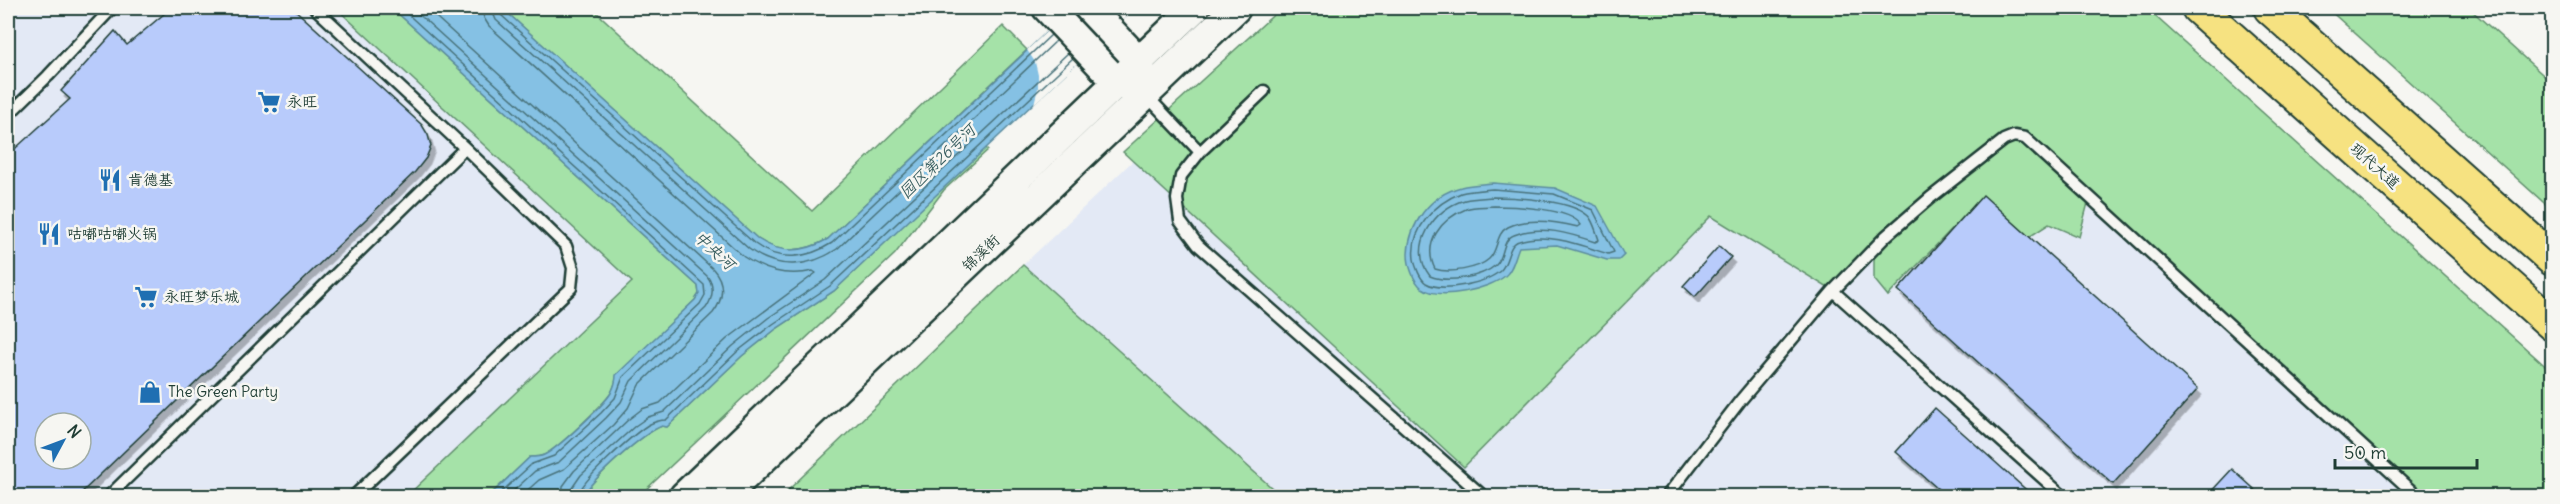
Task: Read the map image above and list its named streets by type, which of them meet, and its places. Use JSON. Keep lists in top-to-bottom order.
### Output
{
  "streets": {
    "main road": ["现代大道", "锦溪街"]
  },
  "water": ["园区第26号河", "中央河"],
  "places": {
    "supermarket": ["永旺", "永旺梦乐城"],
    "restaurant": ["肯德基", "咕嘟咕嘟火锅"],
    "shop": ["The Green Party"]
  },
  "scale_bar": "50 m",
  "north": "top right"
}
